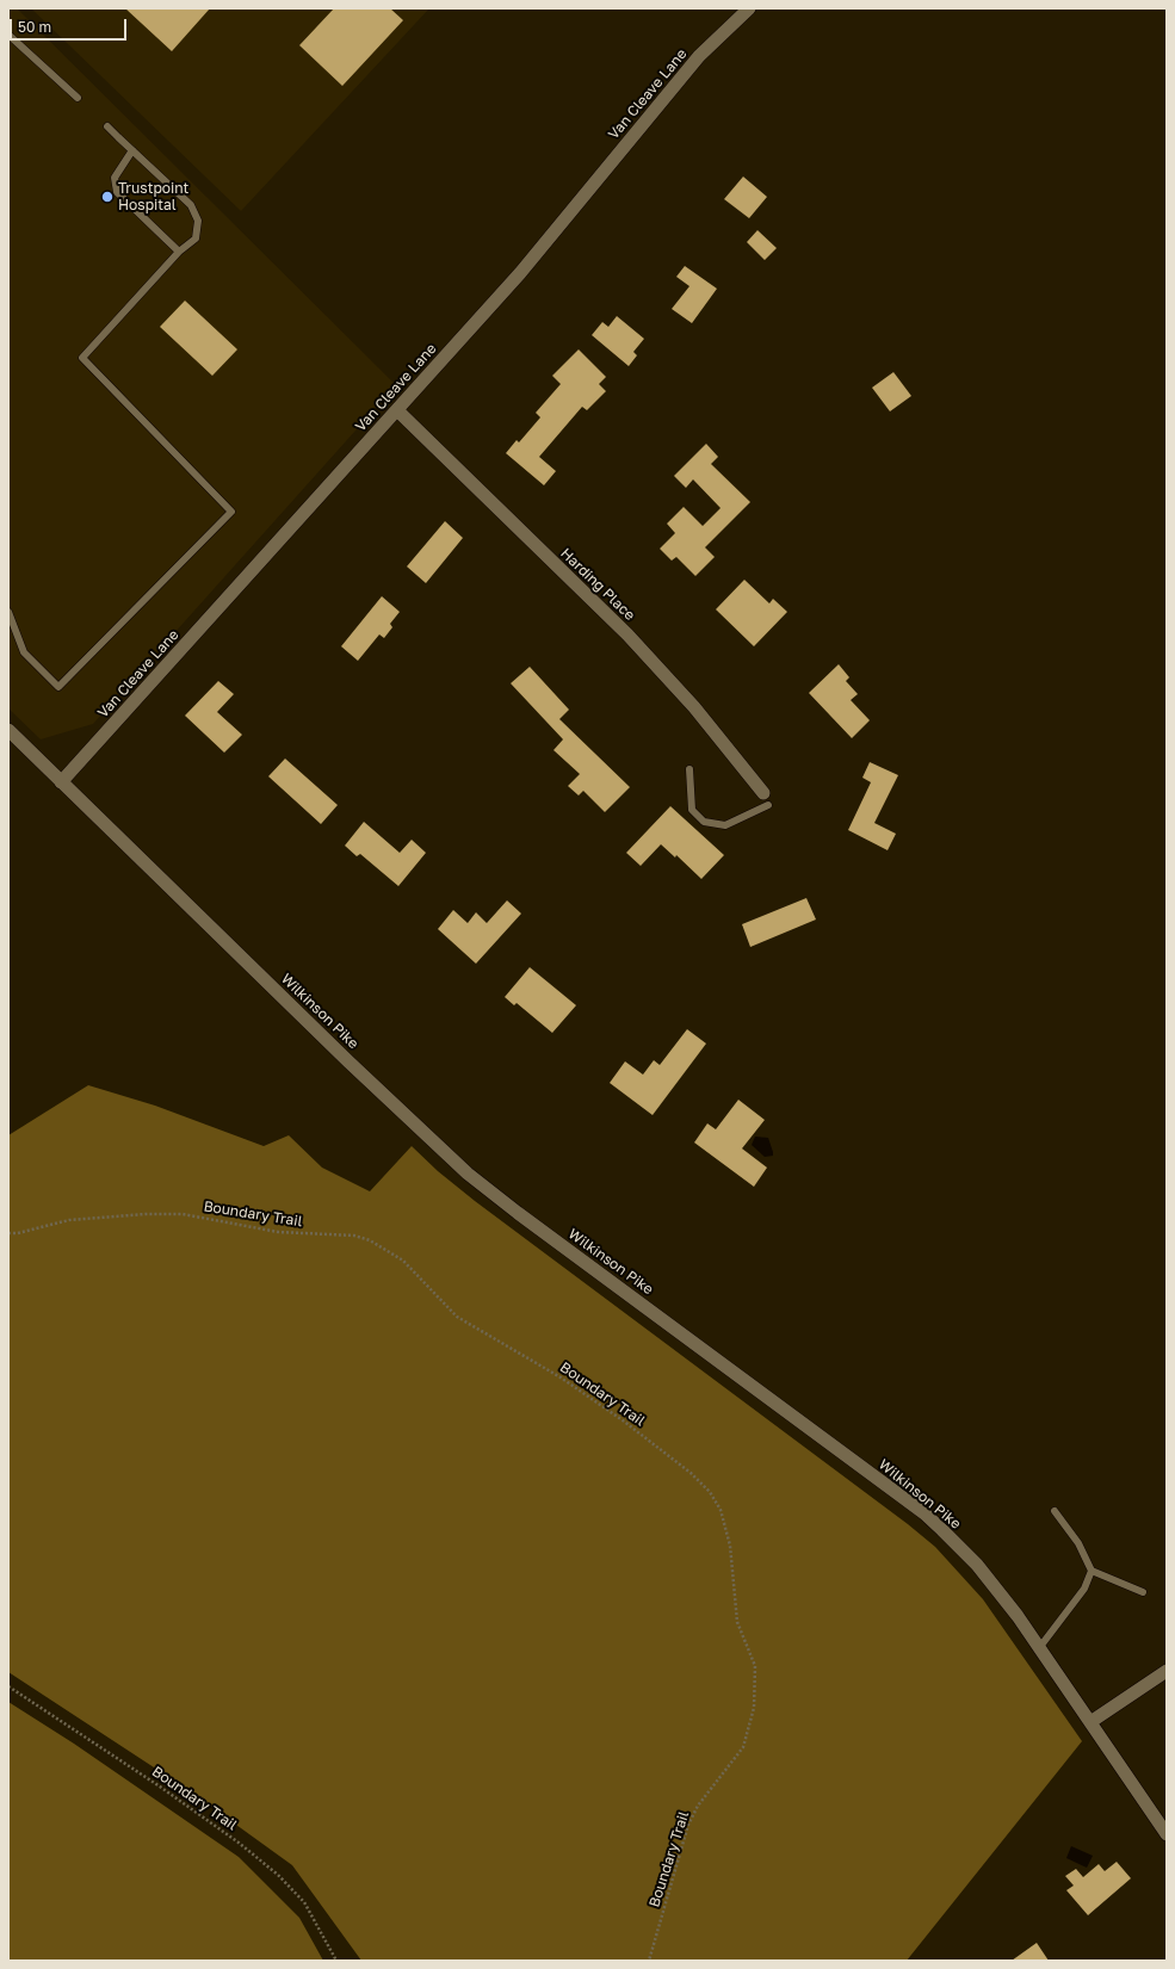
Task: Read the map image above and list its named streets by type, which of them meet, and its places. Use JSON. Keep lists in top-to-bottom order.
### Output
{
  "streets": {
    "street": ["Van Cleave Lane", "Harding Place", "Wilkinson Pike"],
    "path": ["Boundary Trail"]
  },
  "crossings": [
    ["Van Cleave Lane", "Harding Place"],
    ["Van Cleave Lane", "Wilkinson Pike"]
  ],
  "places": ["Trustpoint Hospital"],
  "scale_bar": "50 m"
}
